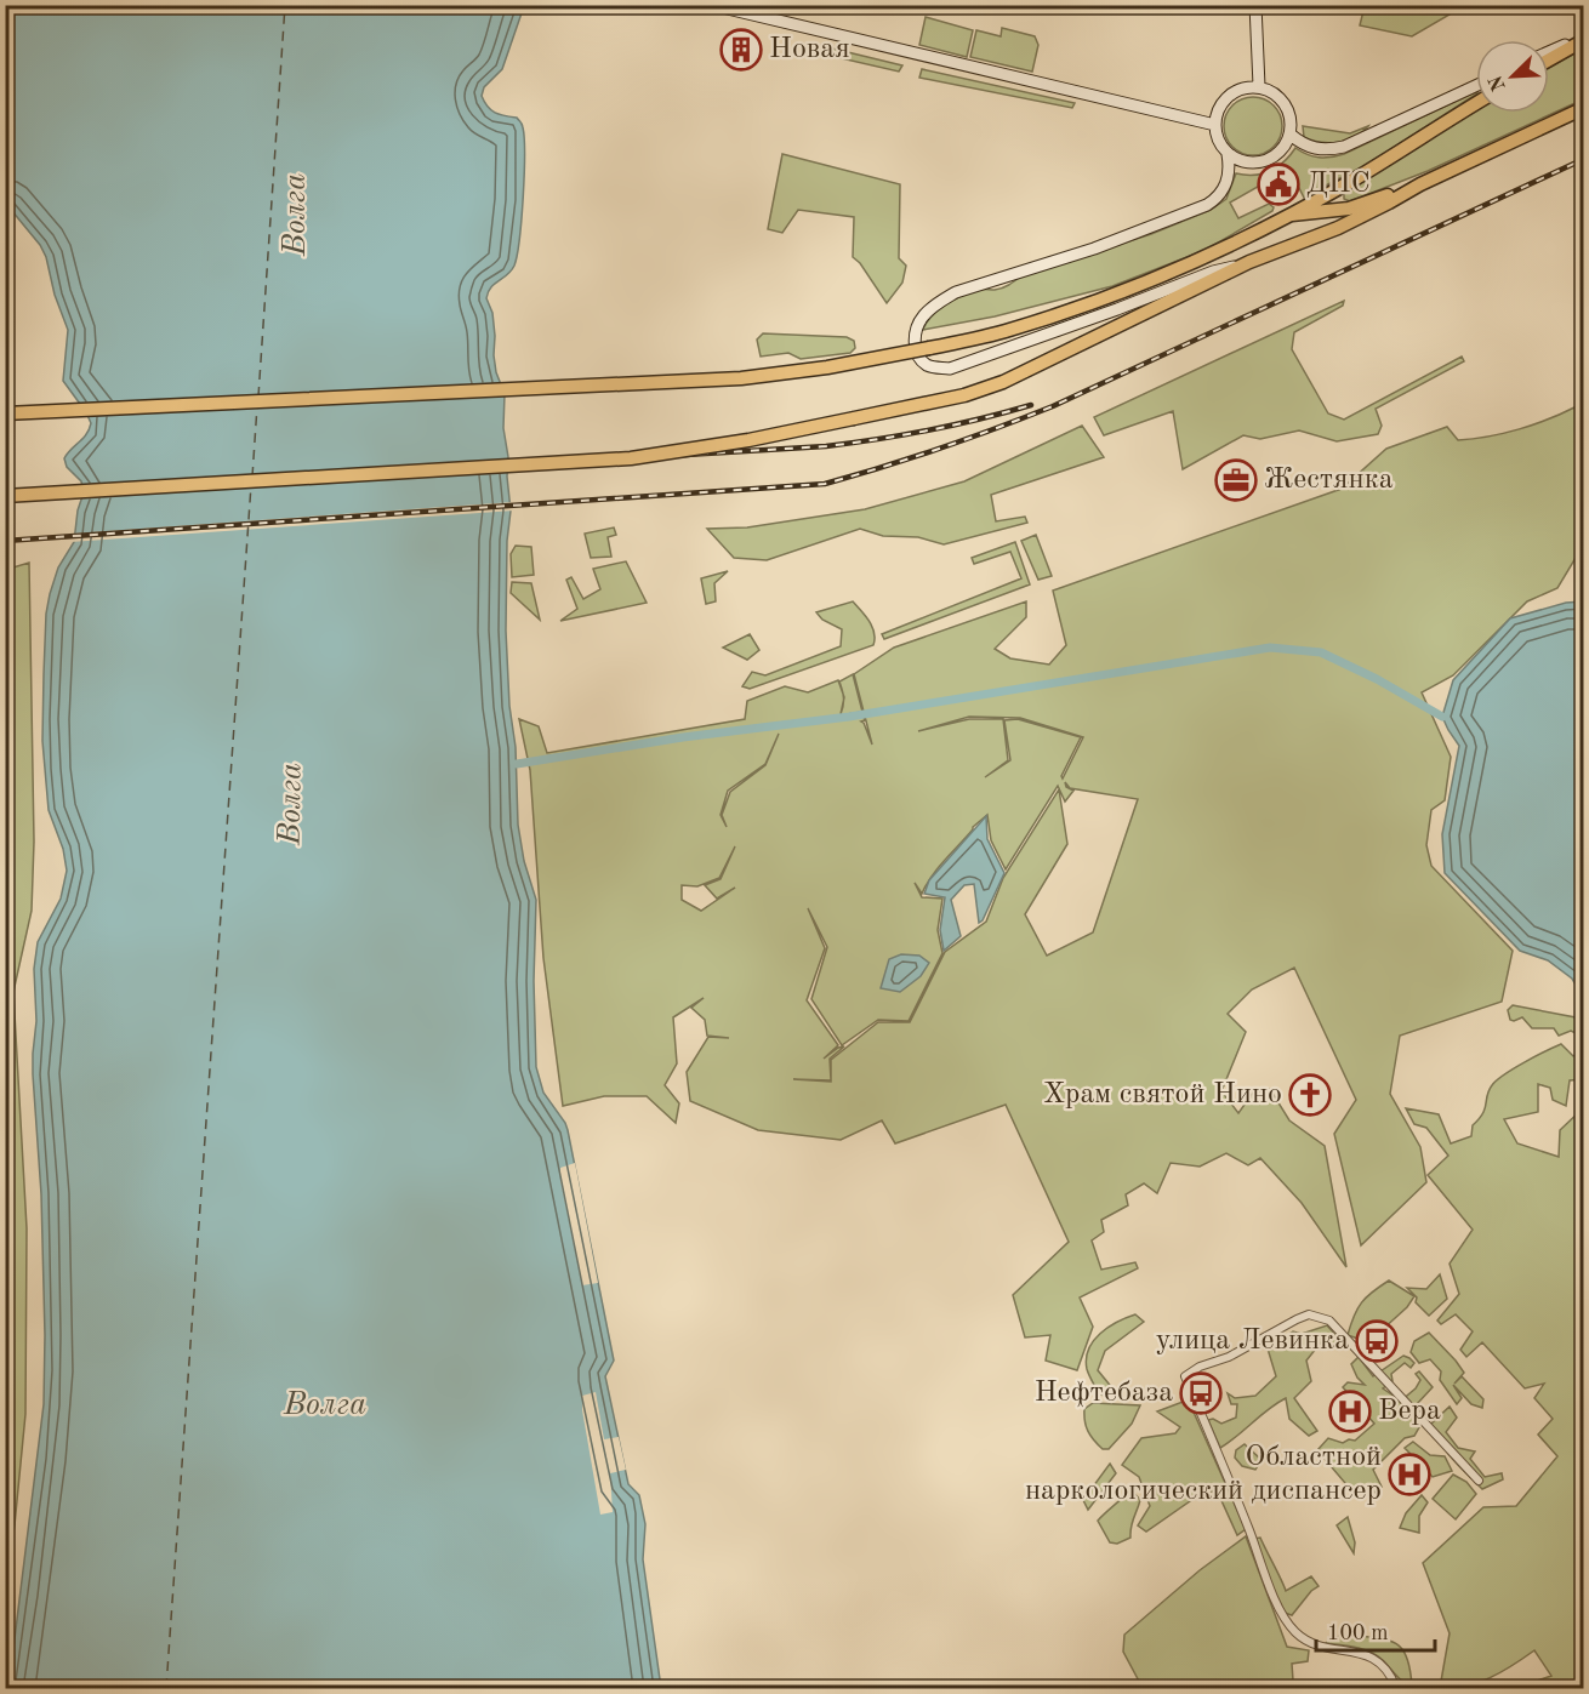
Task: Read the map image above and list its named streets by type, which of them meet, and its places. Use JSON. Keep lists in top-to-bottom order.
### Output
{
  "water": ["Волга"],
  "places": {
    "building": ["Новая"],
    "public building": ["ДПС"],
    "office": ["Жестянка"],
    "church": ["Храм святой Нино"],
    "bus stop": ["улица Левинка", "Нефтебаза"],
    "hospital": ["Вера", "Областной наркологический диспансер"]
  },
  "scale_bar": "100 m",
  "north": "bottom left"
}
